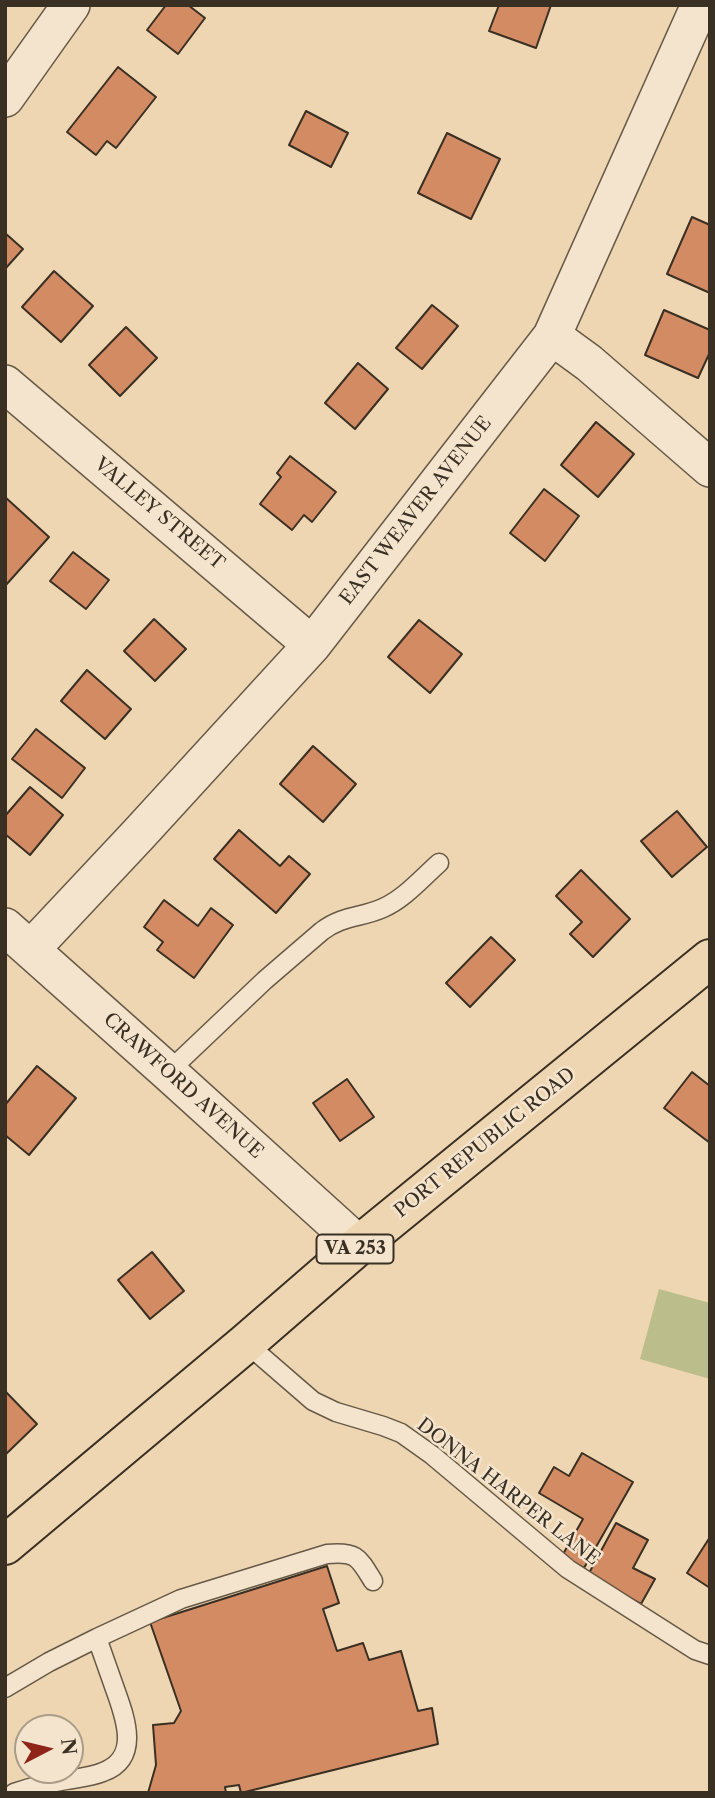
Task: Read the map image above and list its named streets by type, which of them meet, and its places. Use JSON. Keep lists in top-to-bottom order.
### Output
{
  "streets": {
    "main road": ["PORT REPUBLIC ROAD", "VA 253"],
    "street": ["EAST WEAVER AVENUE", "VALLEY STREET", "CRAWFORD AVENUE"],
    "lane": ["DONNA HARPER LANE"]
  },
  "crossings": [
    ["EAST WEAVER AVENUE", "VALLEY STREET"],
    ["EAST WEAVER AVENUE", "CRAWFORD AVENUE"],
    ["CRAWFORD AVENUE", "PORT REPUBLIC ROAD"],
    ["PORT REPUBLIC ROAD", "DONNA HARPER LANE"]
  ],
  "north": "right"
}
